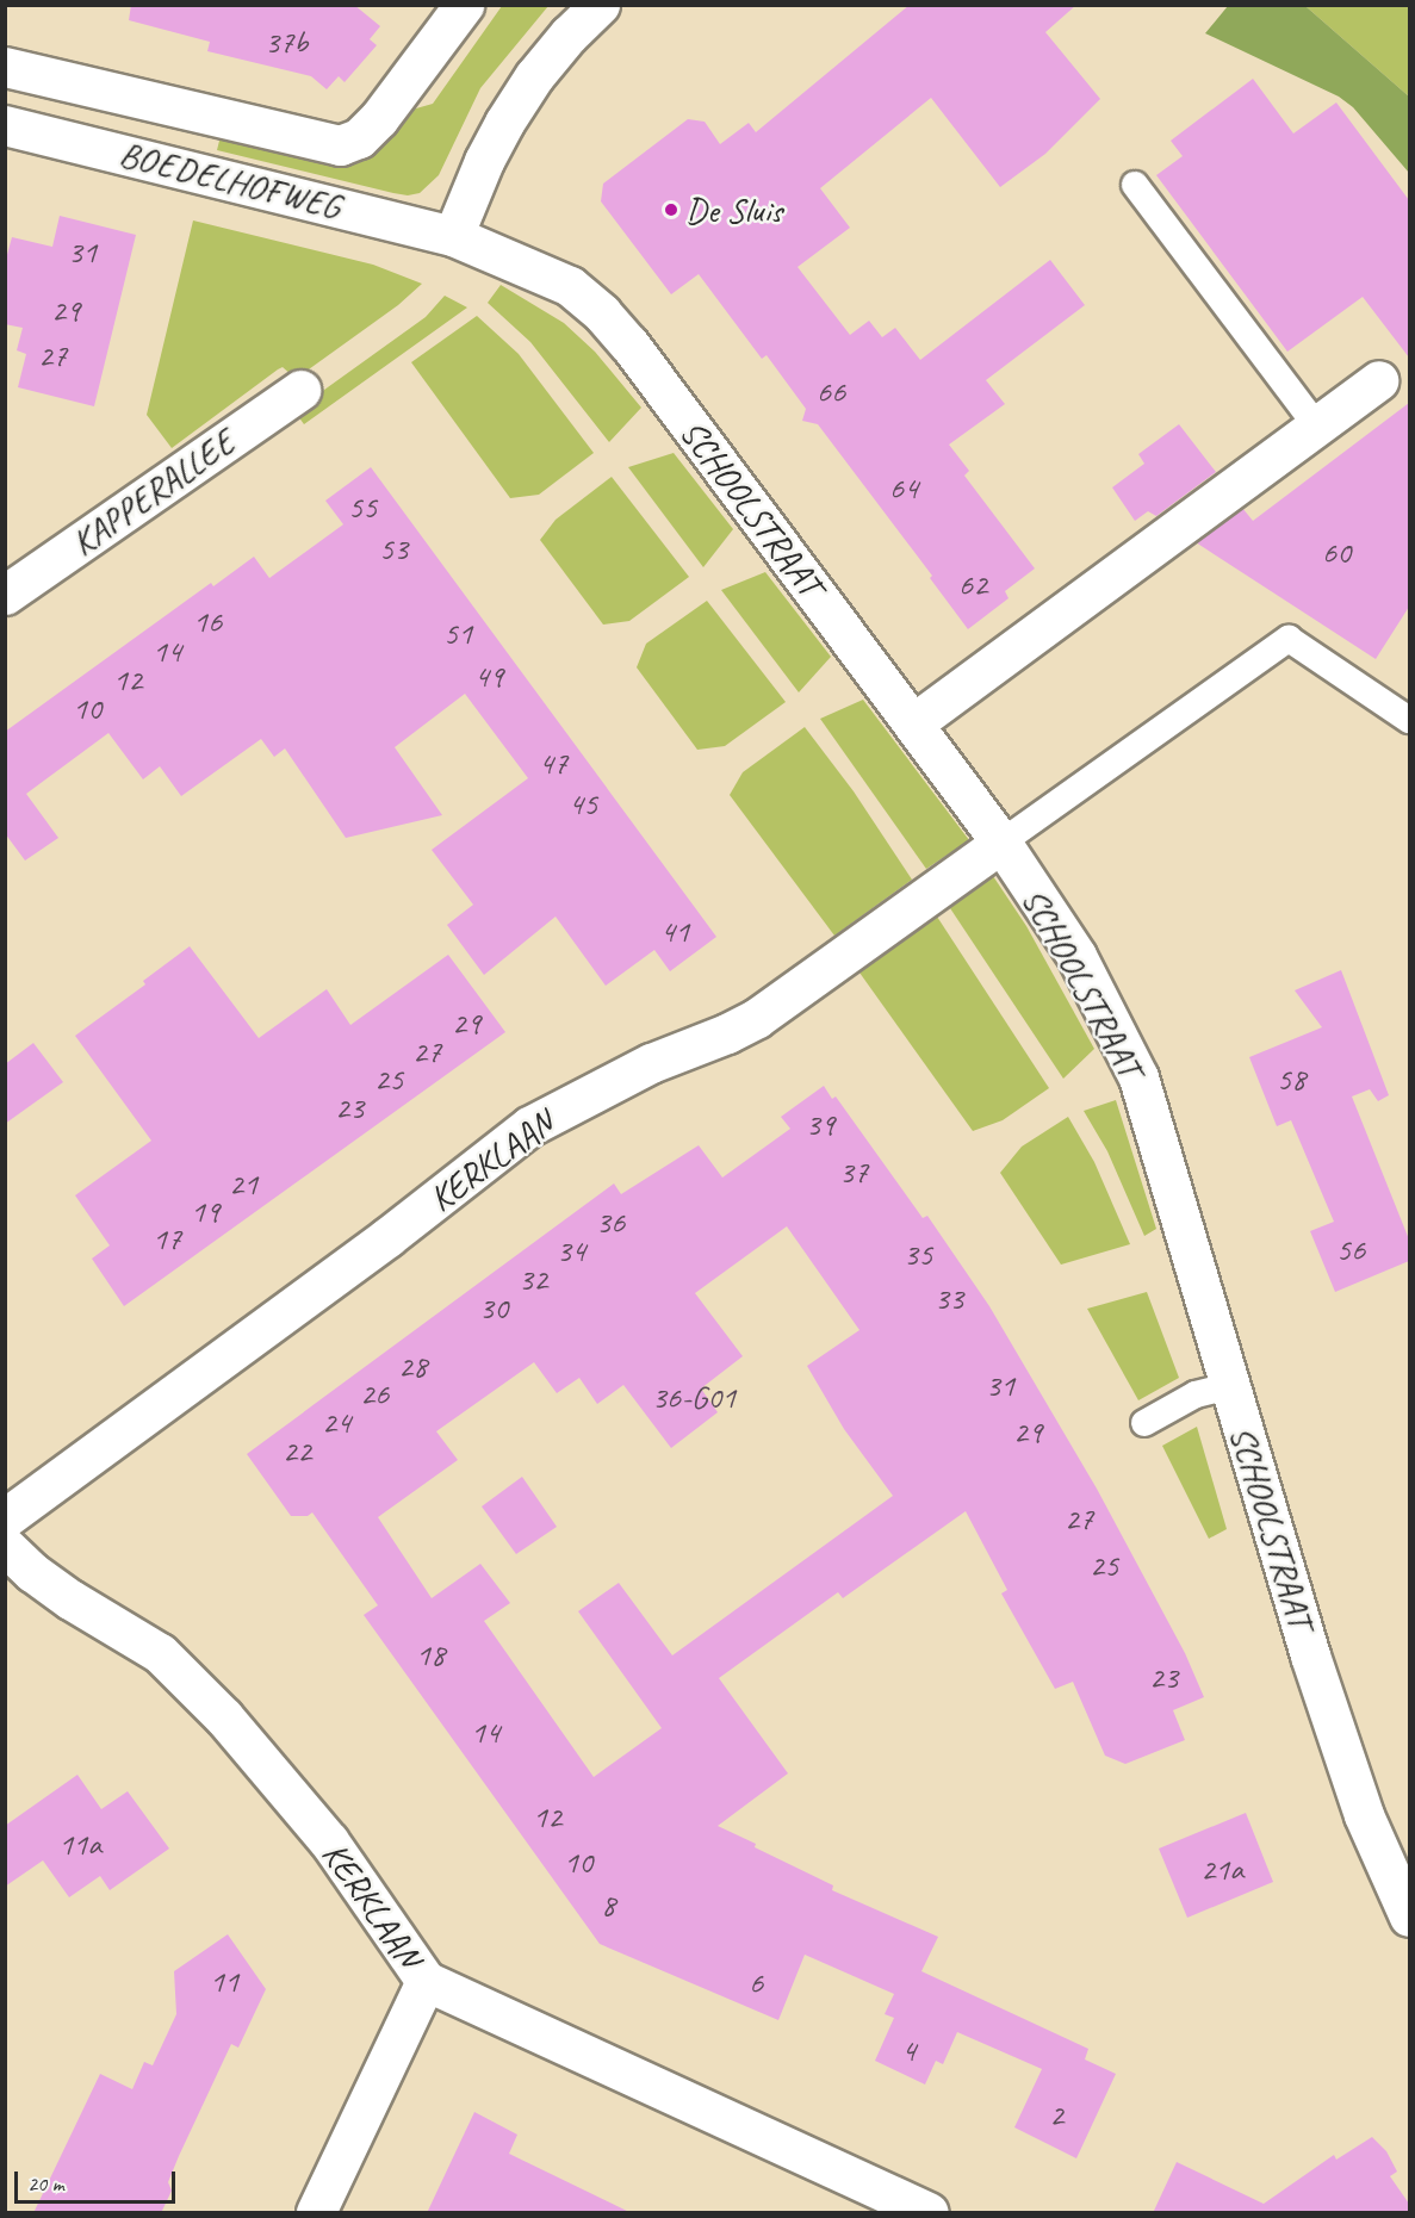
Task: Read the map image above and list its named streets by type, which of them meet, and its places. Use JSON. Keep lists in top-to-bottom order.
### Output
{
  "streets": {
    "street": [
      "BOEDELHOFWEG",
      "KAPPERALLEE",
      "SCHOOLSTRAAT",
      "KERKLAAN"
    ]
  },
  "crossings": [
    ["BOEDELHOFWEG", "SCHOOLSTRAAT"],
    ["SCHOOLSTRAAT", "KERKLAAN"]
  ],
  "places": ["De Sluis"],
  "house_numbers": [
    "37b",
    "31",
    "29",
    "27",
    "66",
    "64",
    "55",
    "53",
    "60",
    "62",
    "16",
    "51",
    "14",
    "49",
    "12",
    "10",
    "47",
    "45",
    "41",
    "29",
    "27",
    "25",
    "58",
    "23",
    "39",
    "37",
    "21",
    "19",
    "36",
    "17",
    "56",
    "34",
    "35",
    "32",
    "33",
    "30",
    "28",
    "31",
    "26",
    "36-G01",
    "24",
    "29",
    "22",
    "27",
    "25",
    "18",
    "23",
    "14",
    "12",
    "11a",
    "10",
    "21a",
    "8",
    "11",
    "6",
    "4",
    "2"
  ],
  "scale_bar": "20 m"
}
